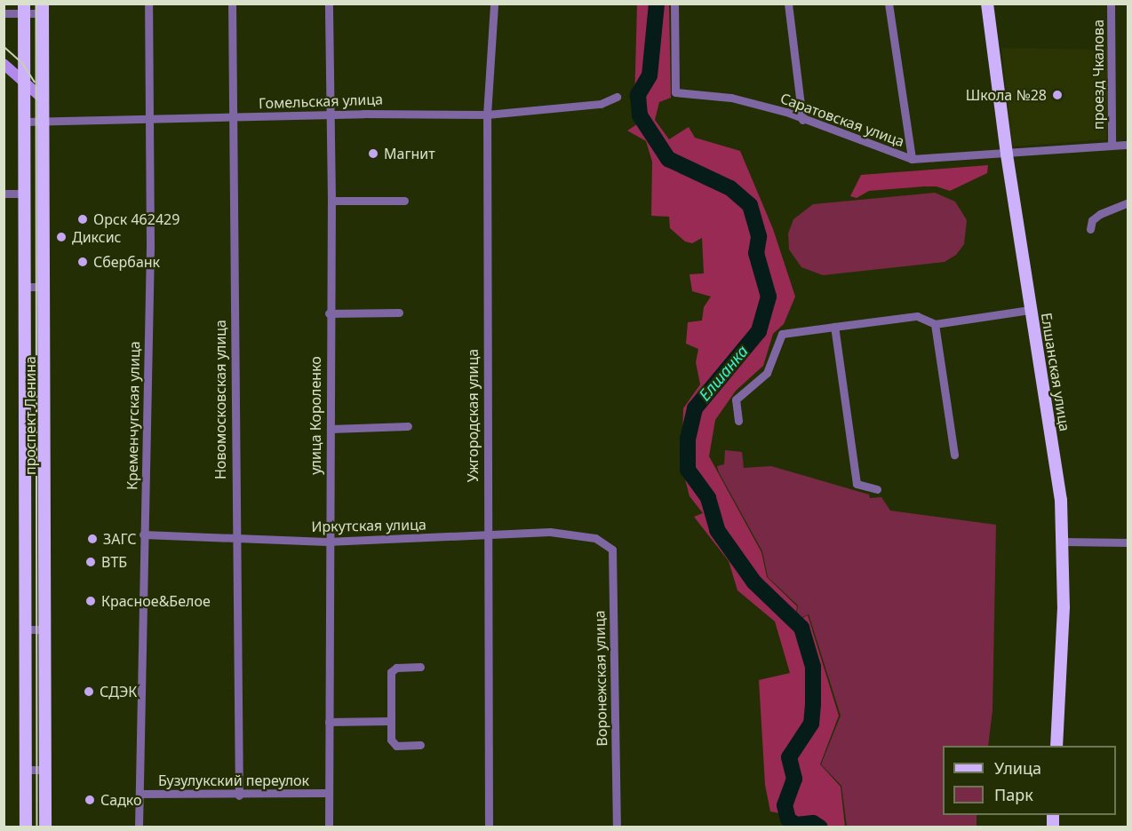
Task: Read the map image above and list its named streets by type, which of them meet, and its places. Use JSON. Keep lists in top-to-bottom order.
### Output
{
  "streets": {
    "main road": ["Елшанская улица", "проспект Ленина"],
    "street": [
      "проезд Чкалова",
      "Гомельская улица",
      "Саратовская улица",
      "Новомосковская улица",
      "Кременчугская улица",
      "улица Короленко",
      "Ужгородская улица",
      "Иркутская улица",
      "Воронежская улица",
      "Бузулукский переулок"
    ]
  },
  "crossings": [
    ["проезд Чкалова", "Саратовская улица"],
    ["Гомельская улица", "Новомосковская улица"],
    ["Гомельская улица", "проспект Ленина"],
    ["Гомельская улица", "Кременчугская улица"],
    ["Гомельская улица", "улица Короленко"],
    ["Гомельская улица", "Ужгородская улица"],
    ["Саратовская улица", "Елшанская улица"],
    ["Новомосковская улица", "Иркутская улица"],
    ["Новомосковская улица", "Бузулукский переулок"],
    ["Кременчугская улица", "Иркутская улица"],
    ["Кременчугская улица", "Бузулукский переулок"],
    ["улица Короленко", "Иркутская улица"],
    ["улица Короленко", "Бузулукский переулок"],
    ["Ужгородская улица", "Иркутская улица"],
    ["Иркутская улица", "Воронежская улица"]
  ],
  "water": ["Елшанка"],
  "places": [
    "Школа №28",
    "Магнит",
    "Орск 462429",
    "Диксис",
    "Сбербанк",
    "ЗАГС",
    "ВТБ",
    "Красное&Белое",
    "СДЭК",
    "Садко"
  ],
  "legend": ["Улица", "Парк"]
}
